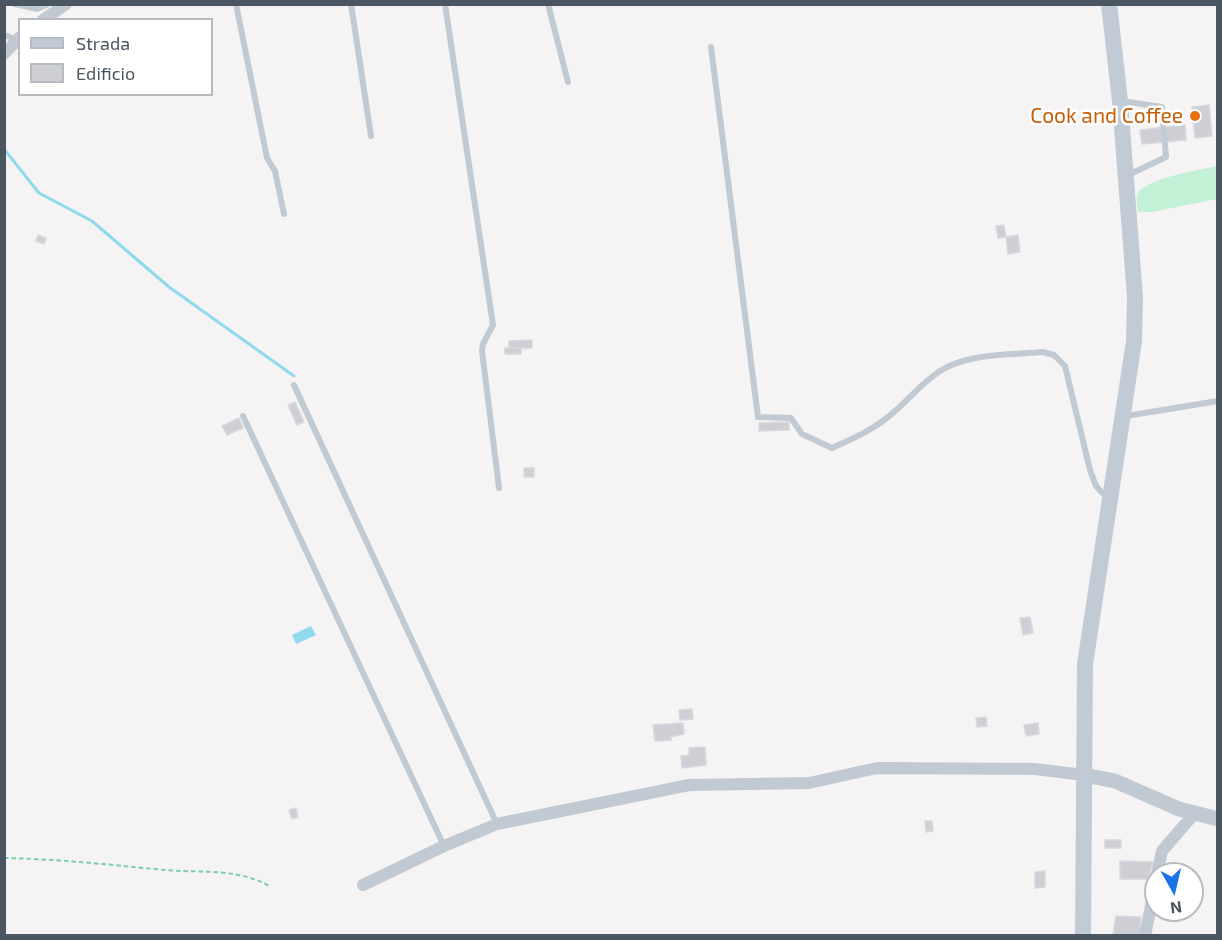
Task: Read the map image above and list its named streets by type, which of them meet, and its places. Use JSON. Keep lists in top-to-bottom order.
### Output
{
  "places": ["Cook and Coffee"],
  "legend": ["Strada", "Edificio"],
  "north": "bottom"
}
